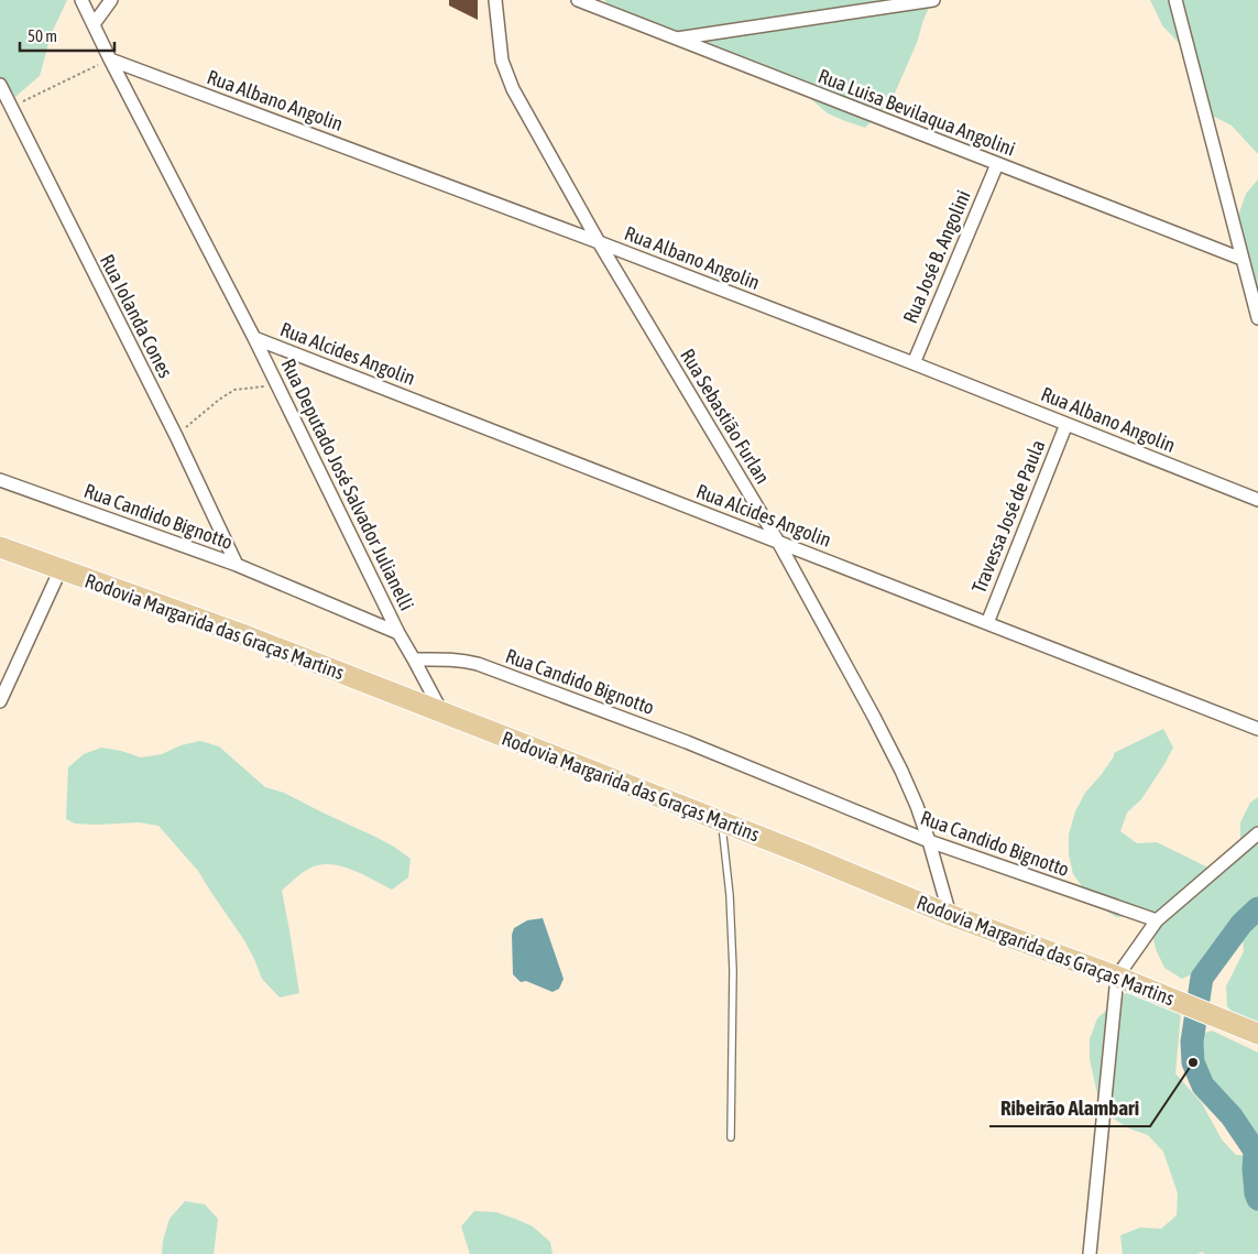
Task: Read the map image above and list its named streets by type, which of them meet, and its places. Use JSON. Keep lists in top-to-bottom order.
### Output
{
  "streets": {
    "main road": ["Rodovia Margarida das Graças Martins"],
    "street": [
      "Rua Albano Angolin",
      "Rua Luisa Bevilaqua Angolini",
      "Rua José B. Angolini",
      "Rua Iolanda Cones",
      "Rua Alcides Angolin",
      "Rua Sebastião Furlan",
      "Rua Deputado José Salvador Julianelli",
      "Rua Candido Bignotto",
      "Travessa José de Paula"
    ]
  },
  "crossings": [
    ["Rua Albano Angolin", "Rua José B. Angolini"],
    ["Rua Albano Angolin", "Rua Sebastião Furlan"],
    ["Rua Albano Angolin", "Rua Deputado José Salvador Julianelli"],
    ["Rua Albano Angolin", "Travessa José de Paula"],
    ["Rua Luisa Bevilaqua Angolini", "Rua José B. Angolini"],
    ["Rua Iolanda Cones", "Rua Candido Bignotto"],
    ["Rua Alcides Angolin", "Rua Sebastião Furlan"],
    ["Rua Alcides Angolin", "Rua Deputado José Salvador Julianelli"],
    ["Rua Alcides Angolin", "Travessa José de Paula"],
    ["Rua Sebastião Furlan", "Rua Candido Bignotto"],
    ["Rua Sebastião Furlan", "Rodovia Margarida das Graças Martins"],
    ["Rua Deputado José Salvador Julianelli", "Rua Candido Bignotto"]
  ],
  "places": ["Ribeirão Alambari"],
  "scale_bar": "50 m"
}
